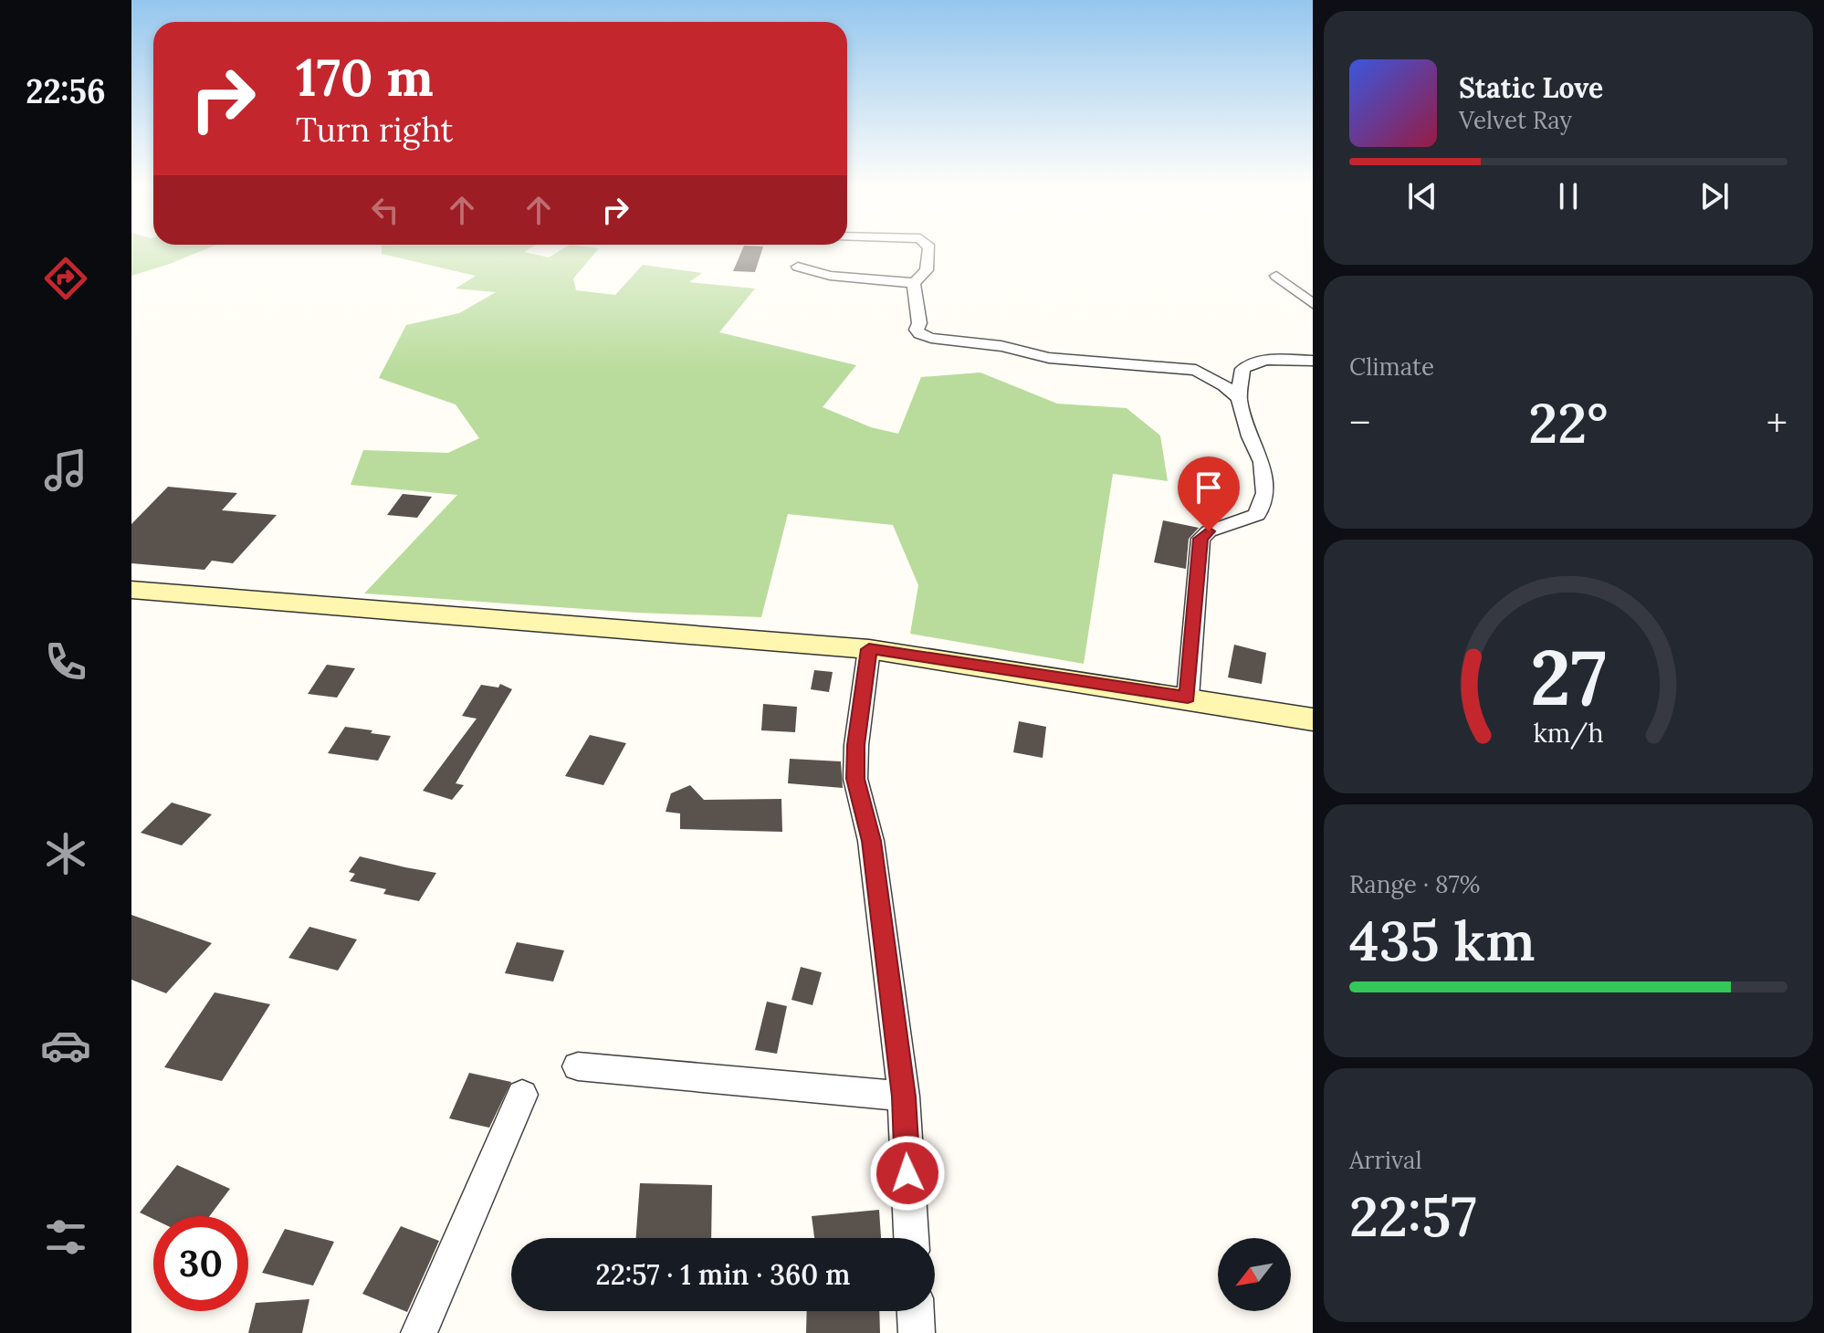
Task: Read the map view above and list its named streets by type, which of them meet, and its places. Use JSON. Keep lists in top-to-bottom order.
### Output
{
  "north": "bottom left",
  "page": {
    "tabs": "22:56",
    "turn": ["170 m", "Turn right"],
    "song": ["Static Love", "Velvet Ray"],
    "tile": [
      "Climate",
      ["Range · 87%", "435 km"],
      ["Arrival", "22:57"]
    ],
    "heat": ["−", "22°", "+"],
    "limit": "30",
    "trip": "22:57 · 1 min · 360 m",
    "gauge": ["27", "km/h"]
  }
}
